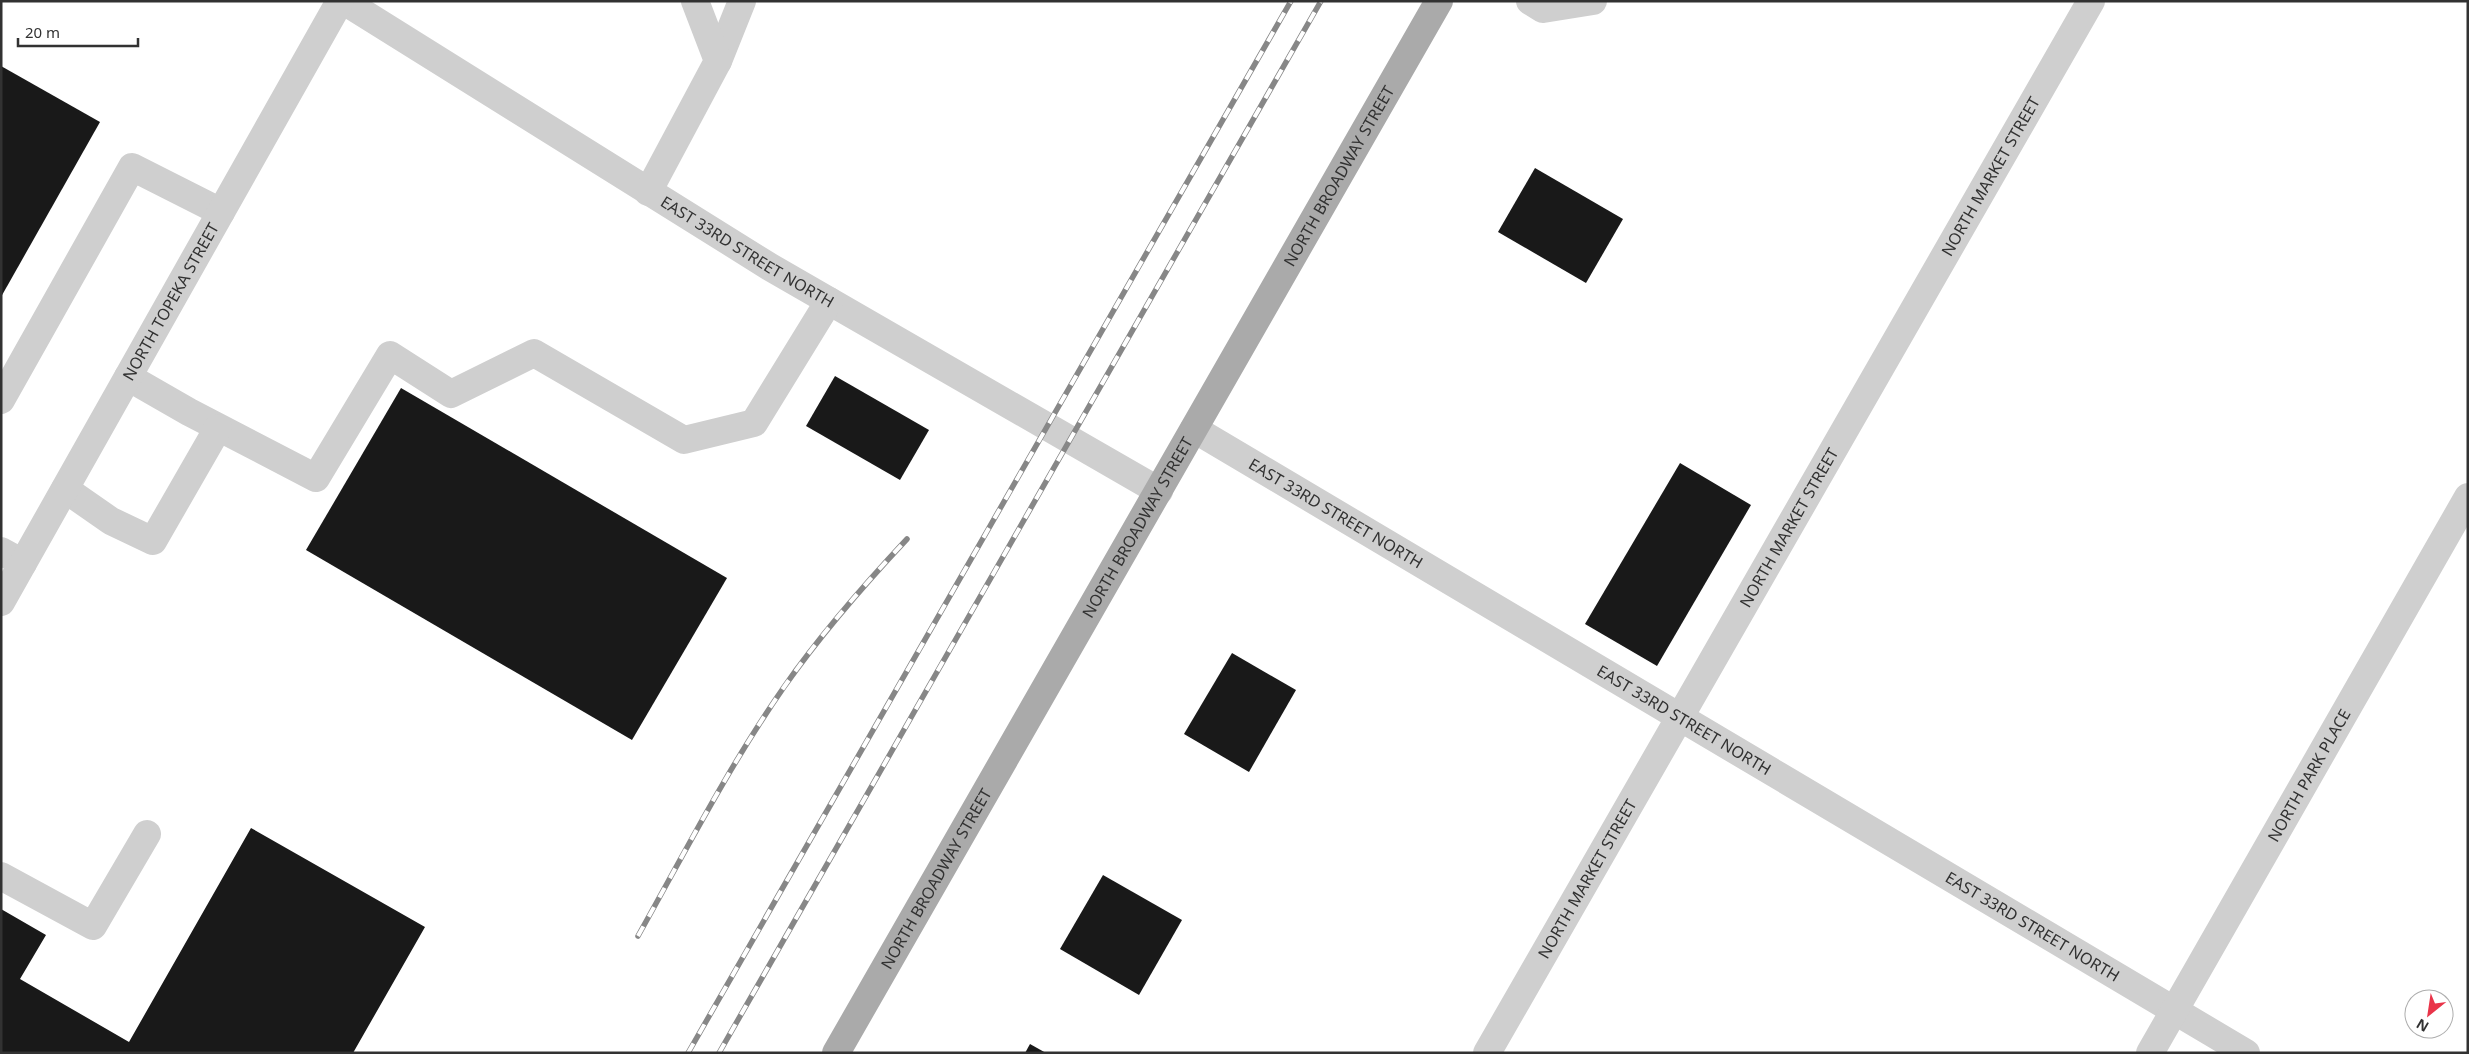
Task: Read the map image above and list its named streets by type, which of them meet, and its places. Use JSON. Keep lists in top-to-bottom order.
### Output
{
  "streets": {
    "main road": ["NORTH BROADWAY STREET"],
    "street": [
      "NORTH MARKET STREET",
      "EAST 33RD STREET NORTH",
      "NORTH TOPEKA STREET",
      "NORTH PARK PLACE"
    ]
  },
  "crossings": [
    ["NORTH BROADWAY STREET", "EAST 33RD STREET NORTH"],
    ["NORTH MARKET STREET", "EAST 33RD STREET NORTH"],
    ["EAST 33RD STREET NORTH", "NORTH PARK PLACE"]
  ],
  "scale_bar": "20 m",
  "north": "bottom left"
}
